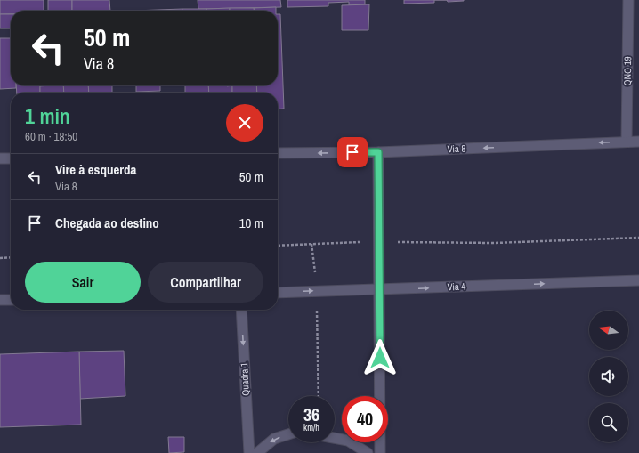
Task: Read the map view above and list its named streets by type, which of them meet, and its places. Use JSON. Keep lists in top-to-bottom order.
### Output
{
  "streets": {
    "main road": [
      "QNO 19",
      "Via 8",
      "Via 4",
      "Quadra 1"
    ]
  },
  "crossings": [
    ["QNO 19", "Via 8"]
  ],
  "one_way": ["Via 8", "Via 4", "Quadra 1"],
  "north": "left",
  "page": {
    "turn": ["50 m", "Via 8"],
    "heading": ["1 min", "60 m · 18:50"],
    "list": [
      {
        "name": "Vire à esquerda",
        "note": "Via 8",
        "value": "50 m"
      },
      {
        "name": "Chegada ao destino",
        "value": "10 m"
      }
    ],
    "buttons": ["Sair", "Compartilhar"],
    "speed": "36 km/h",
    "limit": "40"
  }
}
